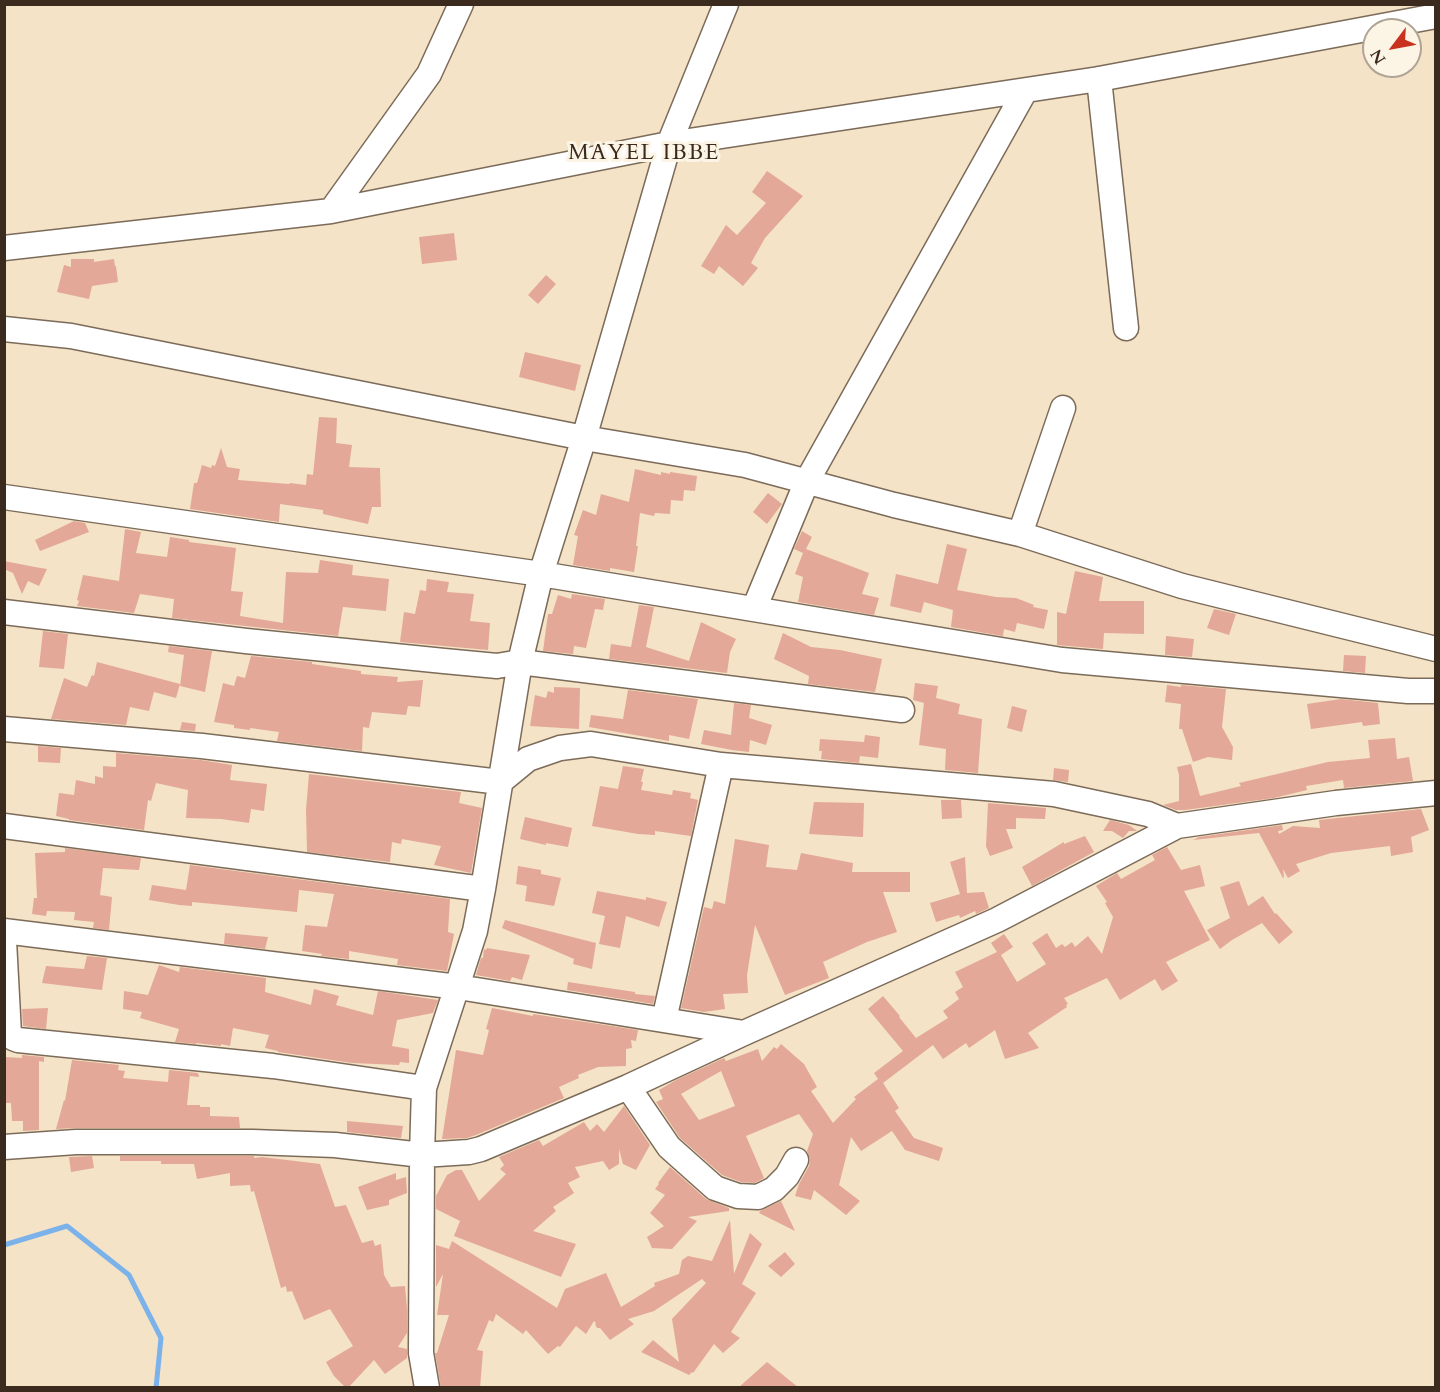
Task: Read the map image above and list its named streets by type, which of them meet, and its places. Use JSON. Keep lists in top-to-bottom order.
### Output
{
  "districts": ["MAYEL IBBE"],
  "north": "bottom left"
}
